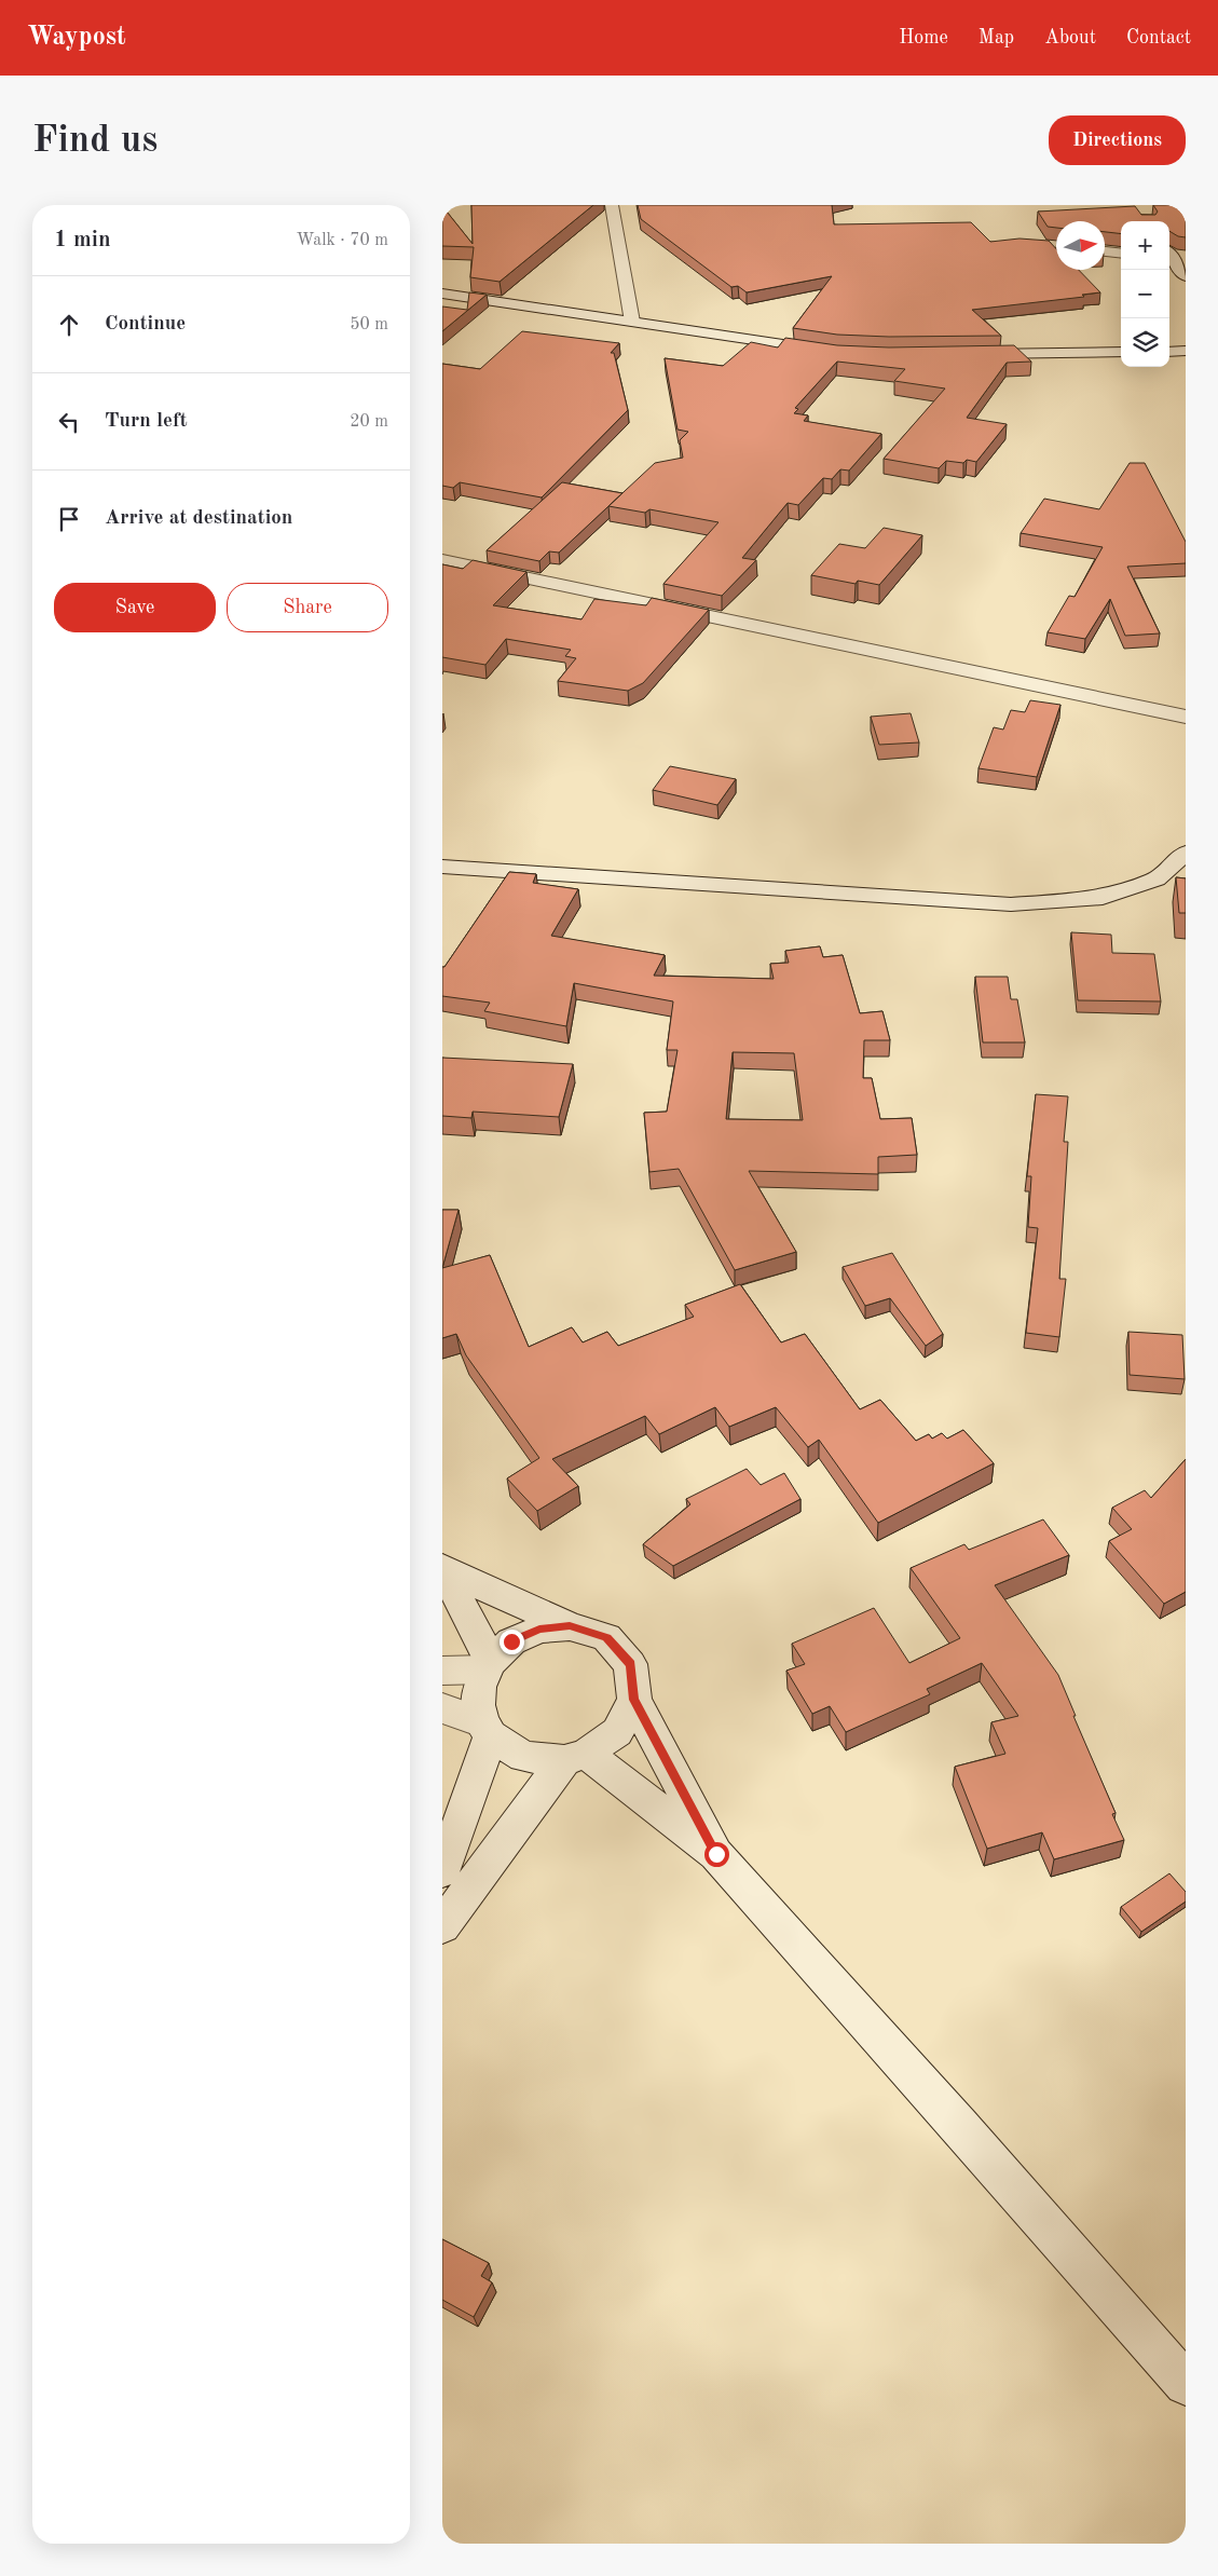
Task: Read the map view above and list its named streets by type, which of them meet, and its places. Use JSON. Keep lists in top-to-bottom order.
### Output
{
  "north": "right",
  "page": {
    "header": "Waypost",
    "nav": [
      "Home",
      "Map",
      "About",
      "Contact"
    ],
    "buttons": [
      "Directions",
      ["Save", "Share"]
    ],
    "title": "Find us",
    "heading": ["1 min", "Walk · 70 m"],
    "map_buttons": ["+", "−"],
    "list": [
      ["Continue", "50 m"],
      ["Turn left", "20 m"],
      "Arrive at destination"
    ]
  }
}
